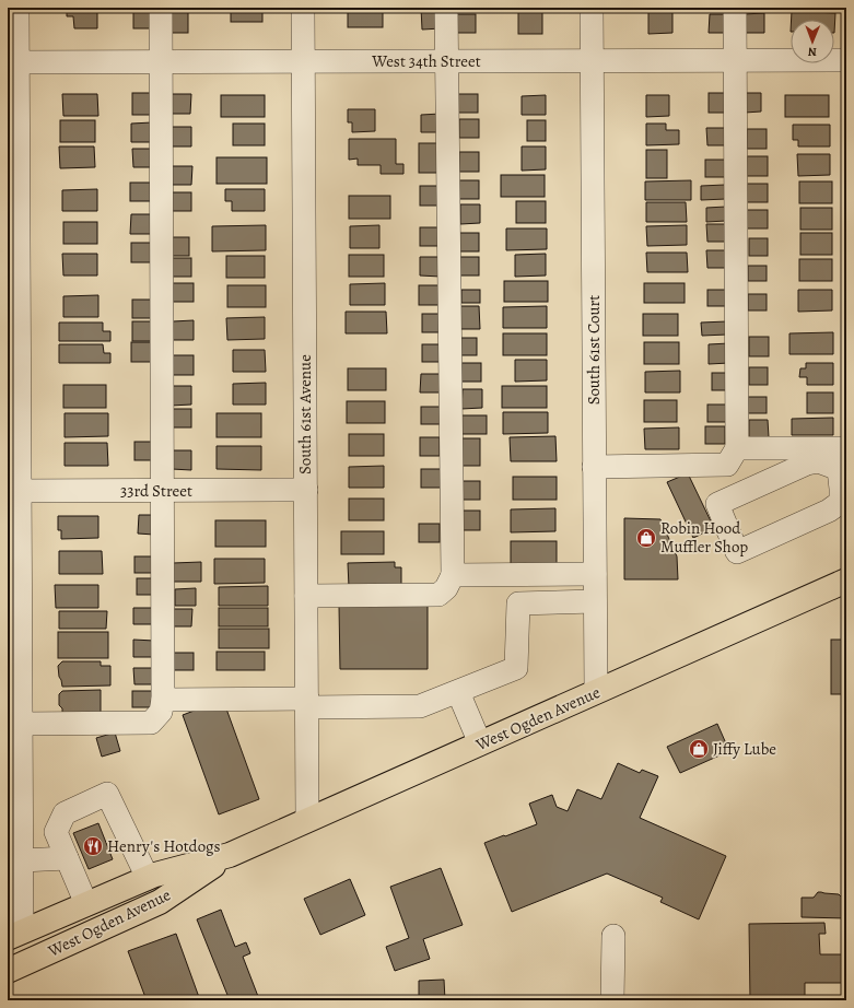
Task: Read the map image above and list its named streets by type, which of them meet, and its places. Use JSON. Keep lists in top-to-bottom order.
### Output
{
  "streets": {
    "main road": ["West Ogden Avenue"],
    "street": [
      "West 34th Street",
      "South 61st Court",
      "South 61st Avenue",
      "33rd Street"
    ]
  },
  "crossings": [
    ["West 34th Street", "South 61st Court"],
    ["West 34th Street", "South 61st Avenue"],
    ["South 61st Court", "West Ogden Avenue"],
    ["South 61st Avenue", "33rd Street"],
    ["South 61st Avenue", "West Ogden Avenue"]
  ],
  "places": {
    "shop": ["Robin Hood Muffler Shop", "Jiffy Lube"],
    "restaurant": ["Henry's Hotdogs"]
  },
  "north": "bottom"
}
